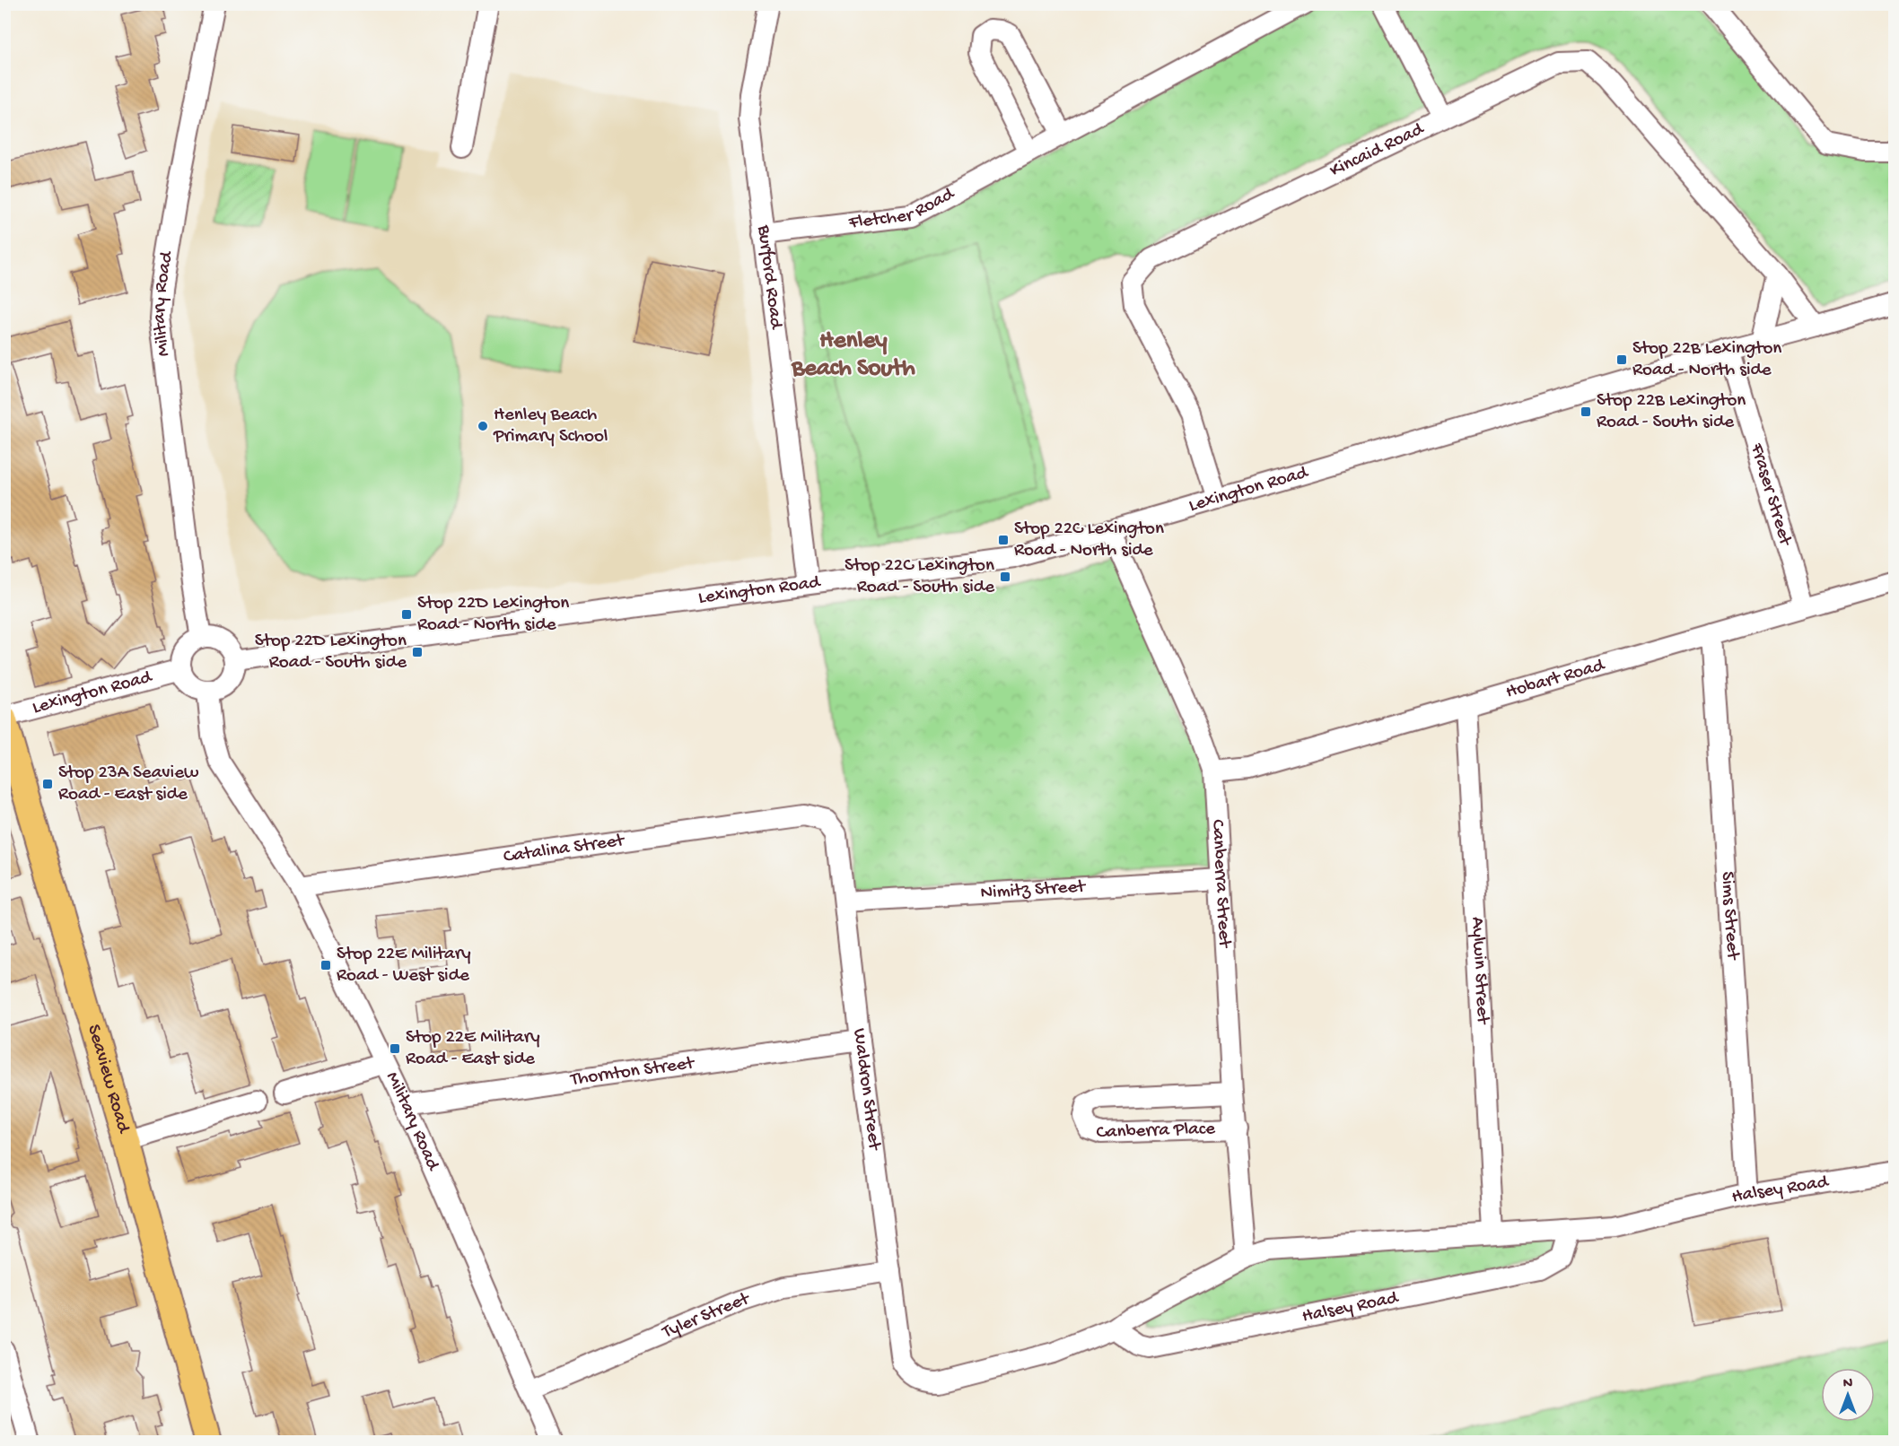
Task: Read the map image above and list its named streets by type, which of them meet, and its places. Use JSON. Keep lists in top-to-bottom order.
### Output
{
  "streets": {
    "main road": ["Seaview Road"],
    "street": [
      "Kincaid Road",
      "Fletcher Road",
      "Burford Road",
      "Military Road",
      "Lexington Road",
      "Fraser Street",
      "Hobart Road",
      "Catalina Street",
      "Canberra Street",
      "Nimitz Street",
      "Sims Street",
      "Aylwin Street",
      "Thornton Street",
      "Waldron Street",
      "Canberra Place",
      "Halsey Road",
      "Tyler Street"
    ]
  },
  "crossings": [
    ["Kincaid Road", "Lexington Road"],
    ["Fletcher Road", "Burford Road"],
    ["Burford Road", "Lexington Road"],
    ["Military Road", "Lexington Road"],
    ["Military Road", "Catalina Street"],
    ["Military Road", "Thornton Street"],
    ["Military Road", "Tyler Street"],
    ["Lexington Road", "Fraser Street"],
    ["Lexington Road", "Canberra Street"],
    ["Lexington Road", "Seaview Road"],
    ["Fraser Street", "Hobart Road"],
    ["Hobart Road", "Canberra Street"],
    ["Hobart Road", "Sims Street"],
    ["Hobart Road", "Aylwin Street"],
    ["Catalina Street", "Waldron Street"],
    ["Canberra Street", "Nimitz Street"],
    ["Canberra Street", "Canberra Place"],
    ["Canberra Street", "Halsey Road"],
    ["Nimitz Street", "Waldron Street"],
    ["Sims Street", "Halsey Road"],
    ["Aylwin Street", "Halsey Road"],
    ["Thornton Street", "Waldron Street"],
    ["Waldron Street", "Halsey Road"],
    ["Waldron Street", "Tyler Street"]
  ],
  "districts": ["Henley Beach South"],
  "places": {
    "transit": [
      "Stop 22B Lexington Road - North side",
      "Stop 22B Lexington Road - South side",
      "Stop 22C Lexington Road - North side",
      "Stop 22C Lexington Road - South side",
      "Stop 22D Lexington Road - North side",
      "Stop 22D Lexington Road - South side",
      "Stop 23A Seaview Road - East side",
      "Stop 22E Military Road - West side",
      "Stop 22E Military Road - East side"
    ],
    "other": ["Henley Beach Primary School"]
  },
  "north": "top"
}
